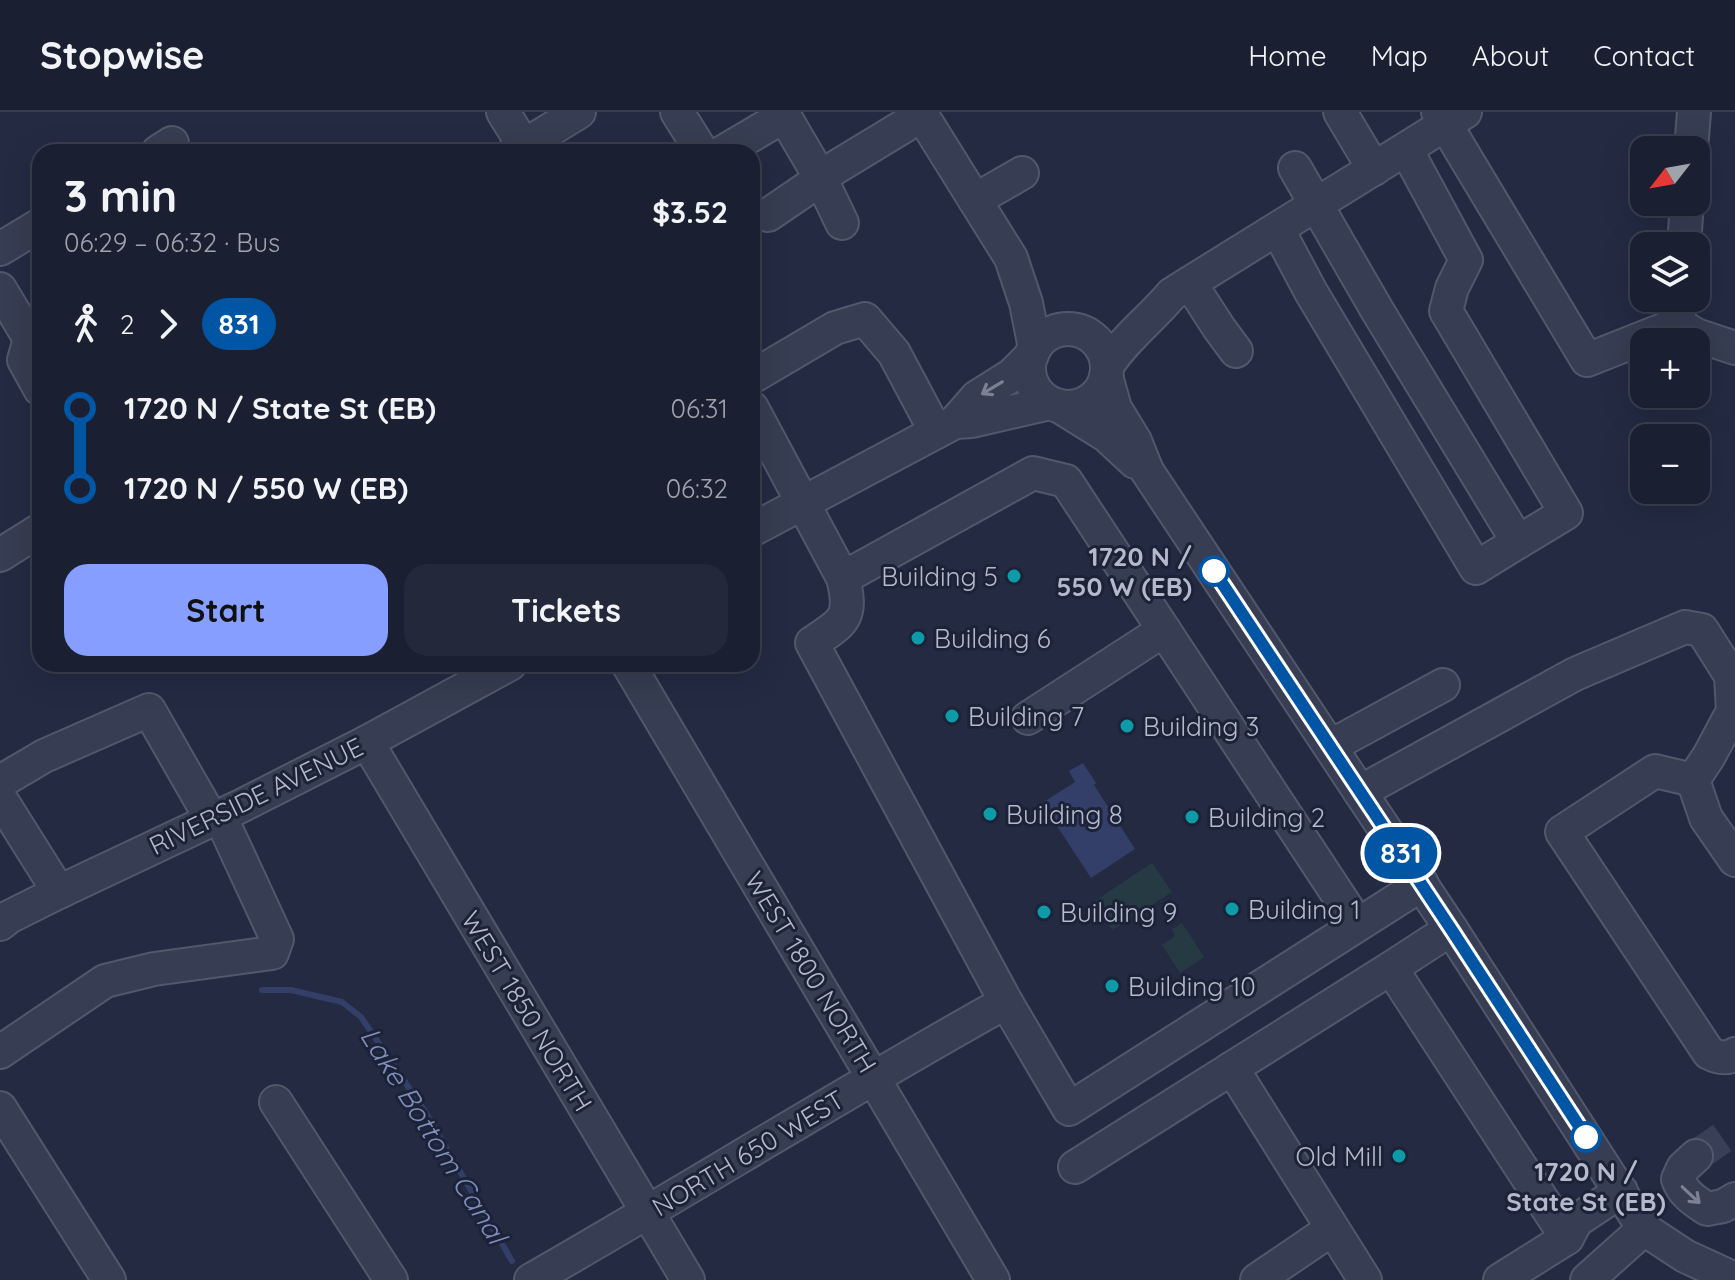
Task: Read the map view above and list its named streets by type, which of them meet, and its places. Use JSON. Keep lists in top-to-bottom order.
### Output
{
  "streets": {
    "street": [
      "RIVERSIDE AVENUE",
      "WEST 1800 NORTH",
      "WEST 1850 NORTH",
      "NORTH 650 WEST"
    ]
  },
  "crossings": [
    ["RIVERSIDE AVENUE", "WEST 1850 NORTH"],
    ["WEST 1800 NORTH", "NORTH 650 WEST"],
    ["WEST 1850 NORTH", "NORTH 650 WEST"]
  ],
  "water": ["Lake Bottom Canal"],
  "places": [
    "1720 N / 550 W (EB)",
    "Building 5",
    "Building 6",
    "Building 7",
    "Building 3",
    "Building 8",
    "Building 2",
    "Building 1",
    "Building 9",
    "Building 10",
    "1720 N / State St (EB)",
    "Old Mill"
  ],
  "lines": ["bus line 831"],
  "north": "bottom left",
  "page": {
    "header": "Stopwise",
    "nav": [
      "Home",
      "Map",
      "About",
      "Contact"
    ],
    "on_map": "831",
    "map_buttons": ["+", "−"],
    "heading": ["3 min", "06:29 – 06:32 · Bus", "$3.52"],
    "legs": ["2", "831"],
    "list": [
      {
        "name": "1720 N / State St (EB)",
        "value": "06:31"
      },
      {
        "name": "1720 N / 550 W (EB)",
        "value": "06:32"
      }
    ],
    "buttons": ["Start", "Tickets"]
  }
}
